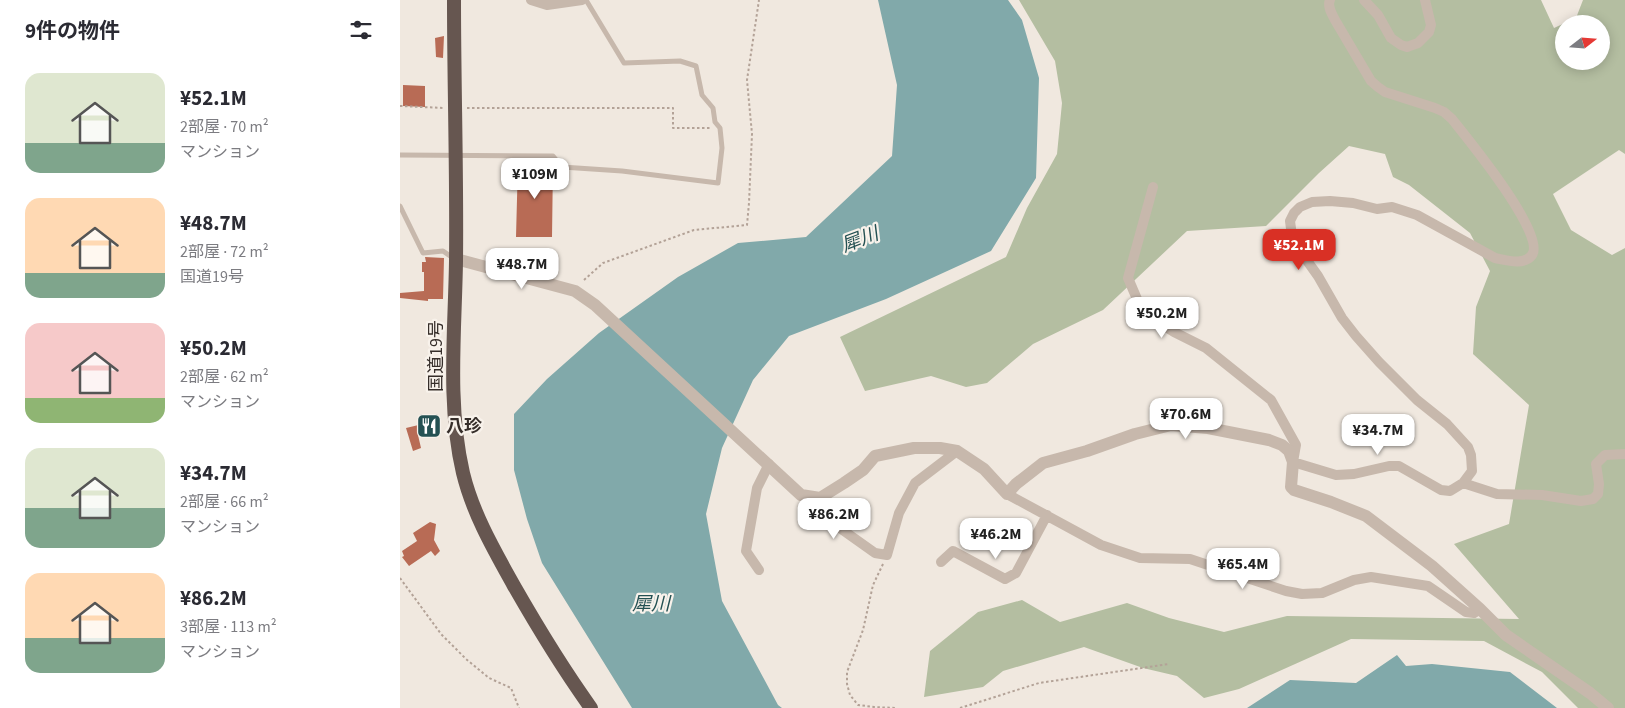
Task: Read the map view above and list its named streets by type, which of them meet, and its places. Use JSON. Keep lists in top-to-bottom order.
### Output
{
  "streets": {
    "highway": ["国道19号"]
  },
  "water": ["犀川"],
  "places": {
    "restaurant": ["八珍"]
  },
  "north": "right",
  "page": {
    "heading": "9件の物件",
    "list": [
      {
        "name": "¥52.1M",
        "note": "2部屋 · 70 m² · マンション"
      },
      {
        "name": "¥48.7M",
        "note": "2部屋 · 72 m² · 国道19号"
      },
      {
        "name": "¥50.2M",
        "note": "2部屋 · 62 m² · マンション"
      },
      {
        "name": "¥34.7M",
        "note": "2部屋 · 66 m² · マンション"
      },
      {
        "name": "¥86.2M",
        "note": "3部屋 · 113 m² · マンション"
      }
    ],
    "price": [
      "¥109M",
      "¥52.1M",
      "¥48.7M",
      "¥50.2M",
      "¥70.6M",
      "¥34.7M",
      "¥86.2M",
      "¥46.2M",
      "¥65.4M"
    ]
  }
}
